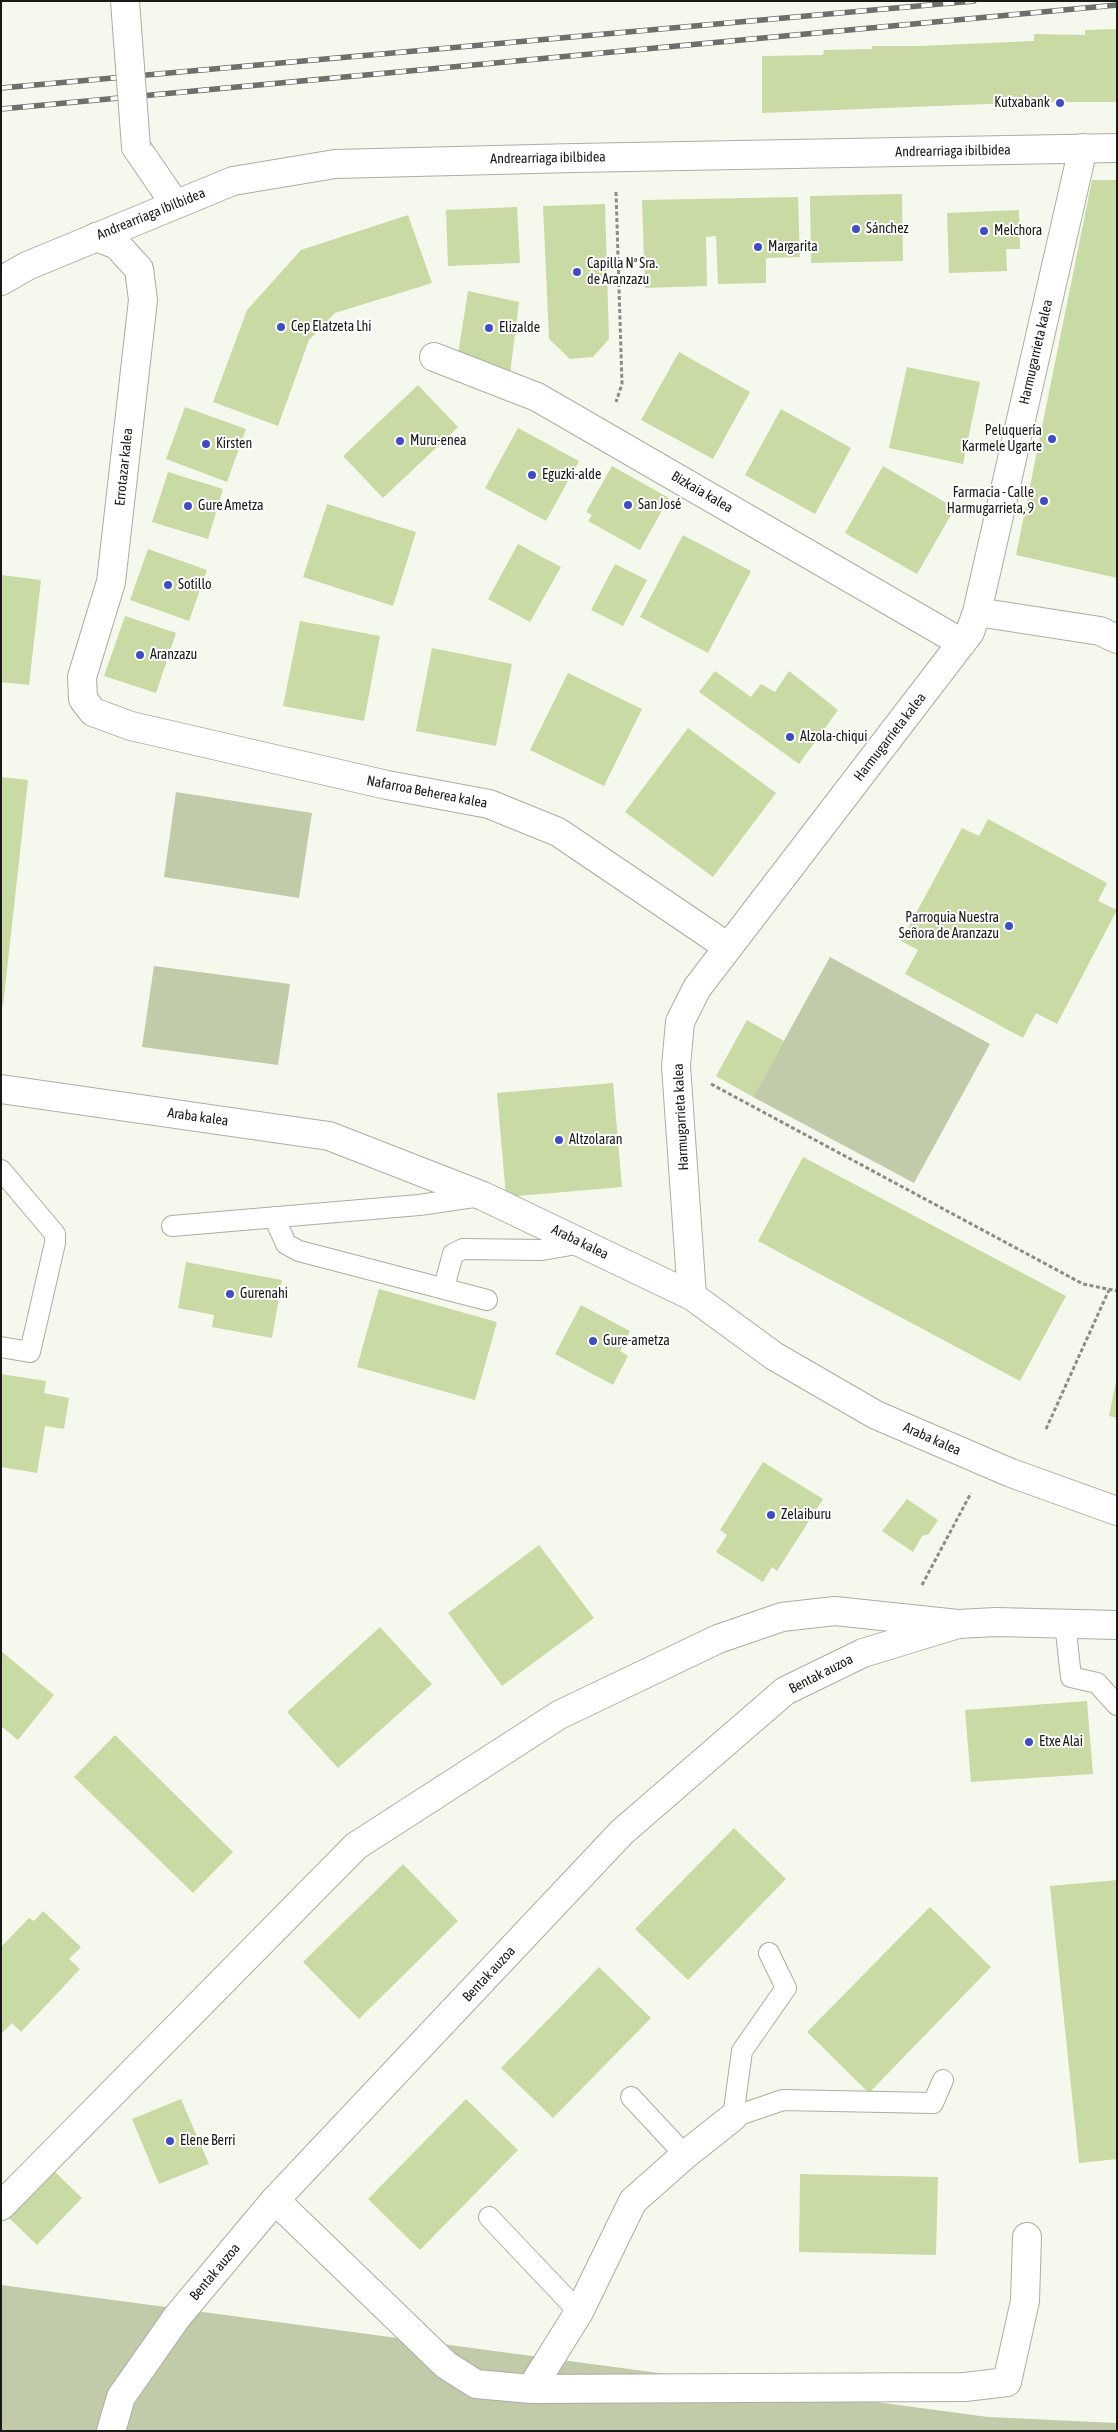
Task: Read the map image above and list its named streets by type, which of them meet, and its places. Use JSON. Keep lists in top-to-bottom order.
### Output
{
  "streets": {
    "street": [
      "Andrearriaga ibilbidea",
      "Harmugarrieta kalea",
      "Errotazar kalea",
      "Bizkaia kalea",
      "Nafarroa Beherea kalea",
      "Araba kalea",
      "Bentak auzoa"
    ]
  },
  "crossings": [
    ["Andrearriaga ibilbidea", "Harmugarrieta kalea"],
    ["Andrearriaga ibilbidea", "Errotazar kalea"],
    ["Harmugarrieta kalea", "Bizkaia kalea"],
    ["Harmugarrieta kalea", "Nafarroa Beherea kalea"],
    ["Harmugarrieta kalea", "Araba kalea"],
    ["Errotazar kalea", "Nafarroa Beherea kalea"]
  ],
  "places": [
    "Kutxabank",
    "Sánchez",
    "Melchora",
    "Margarita",
    "Capilla Nª Sra. de Aranzazu",
    "Cep Elatzeta Lhi",
    "Elizalde",
    "Peluquería Karmele Ugarte",
    "Muru-enea",
    "Kirsten",
    "Eguzki-alde",
    "Farmacia - Calle Harmugarrieta, 9",
    "San José",
    "Gure Ametza",
    "Sotillo",
    "Aranzazu",
    "Alzola-chiqui",
    "Parroquia Nuestra Señora de Aranzazu",
    "Altzolaran",
    "Gurenahi",
    "Gure-ametza",
    "Zelaiburu",
    "Etxe Alai",
    "Elene Berri"
  ]
}
